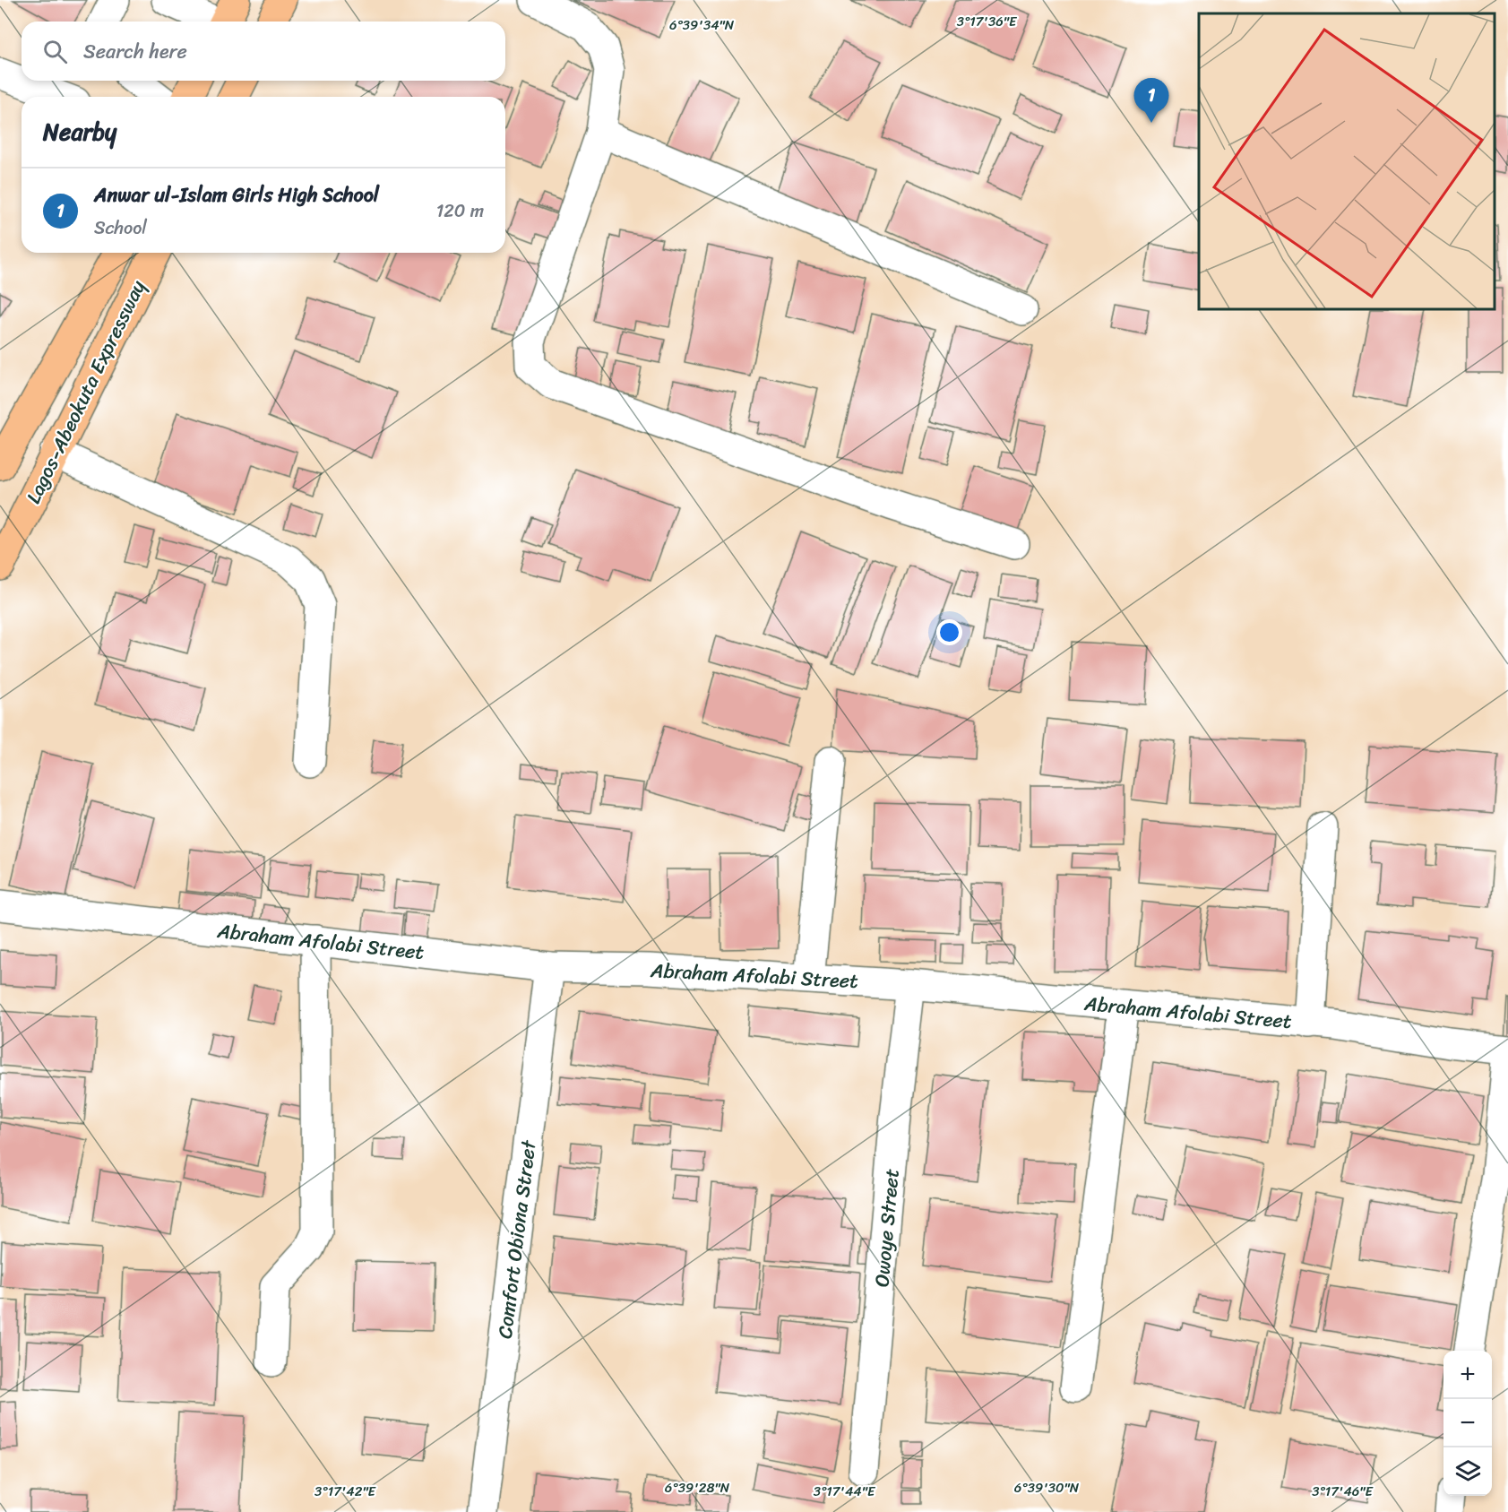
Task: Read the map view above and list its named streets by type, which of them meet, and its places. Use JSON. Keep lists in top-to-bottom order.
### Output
{
  "streets": {
    "highway": ["Lagos-Abeokuta Expressway"],
    "street": ["Abraham Afolabi Street", "Owoye Street", "Comfort Obiona Street"]
  },
  "crossings": [
    ["Abraham Afolabi Street", "Owoye Street"],
    ["Abraham Afolabi Street", "Comfort Obiona Street"]
  ],
  "page": {
    "search": "Search here",
    "pins": "1",
    "heading": "Nearby",
    "list": [
      {
        "mark": "1",
        "name": "Anwar ul-Islam Girls High School",
        "note": "School",
        "value": "120 m"
      }
    ],
    "map_buttons": ["+", "−"]
  },
  "coordinates": [
    "3°17'36\"E",
    "6°39'34\"N",
    "6°39'28\"N",
    "6°39'30\"N",
    "3°17'42\"E",
    "3°17'44\"E",
    "3°17'46\"E"
  ]
}
